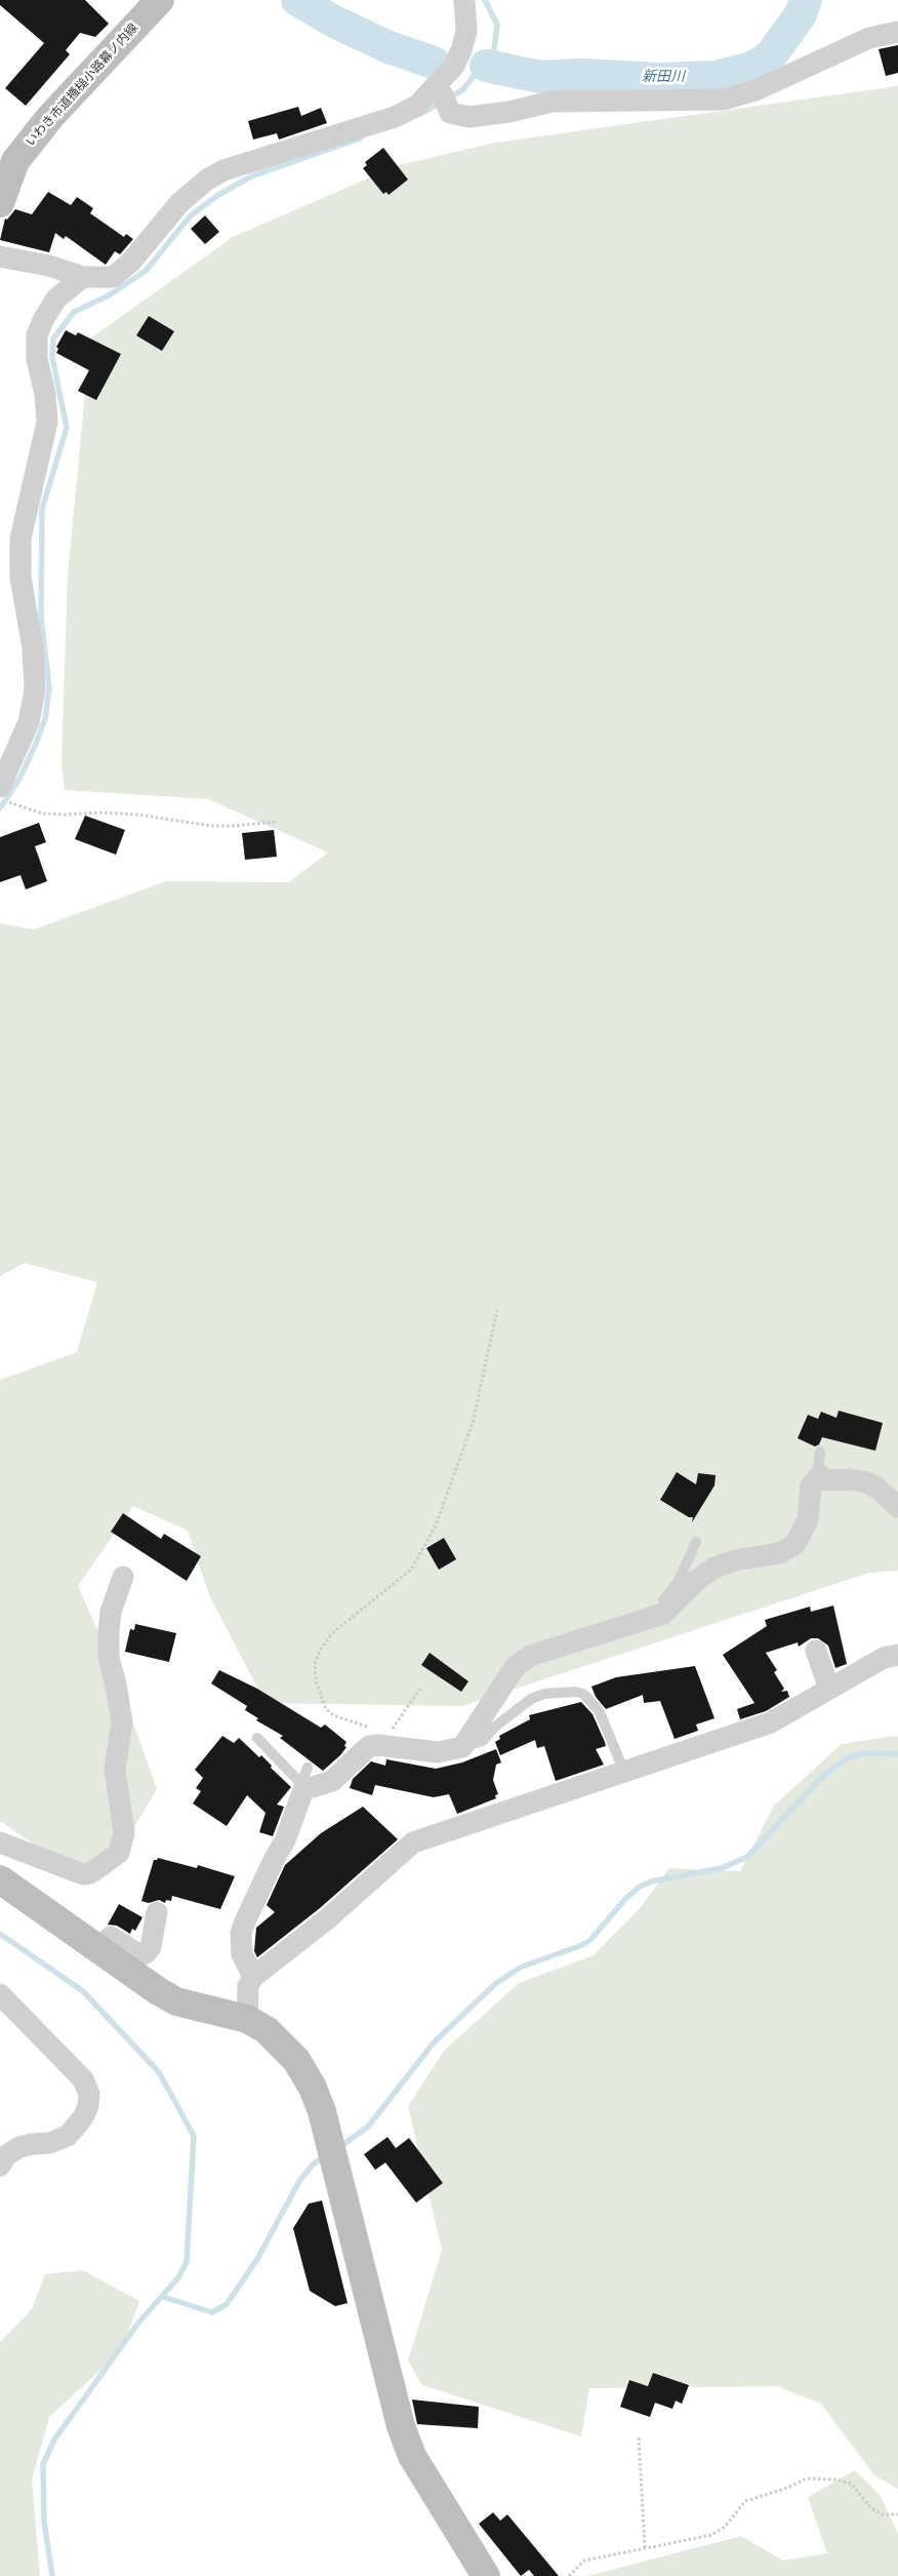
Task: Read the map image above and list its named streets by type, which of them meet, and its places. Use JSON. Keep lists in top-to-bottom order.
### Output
{
  "streets": {
    "street": ["いわき市道搔槌小路幕ノ内線"]
  },
  "water": ["新田川"]
}
